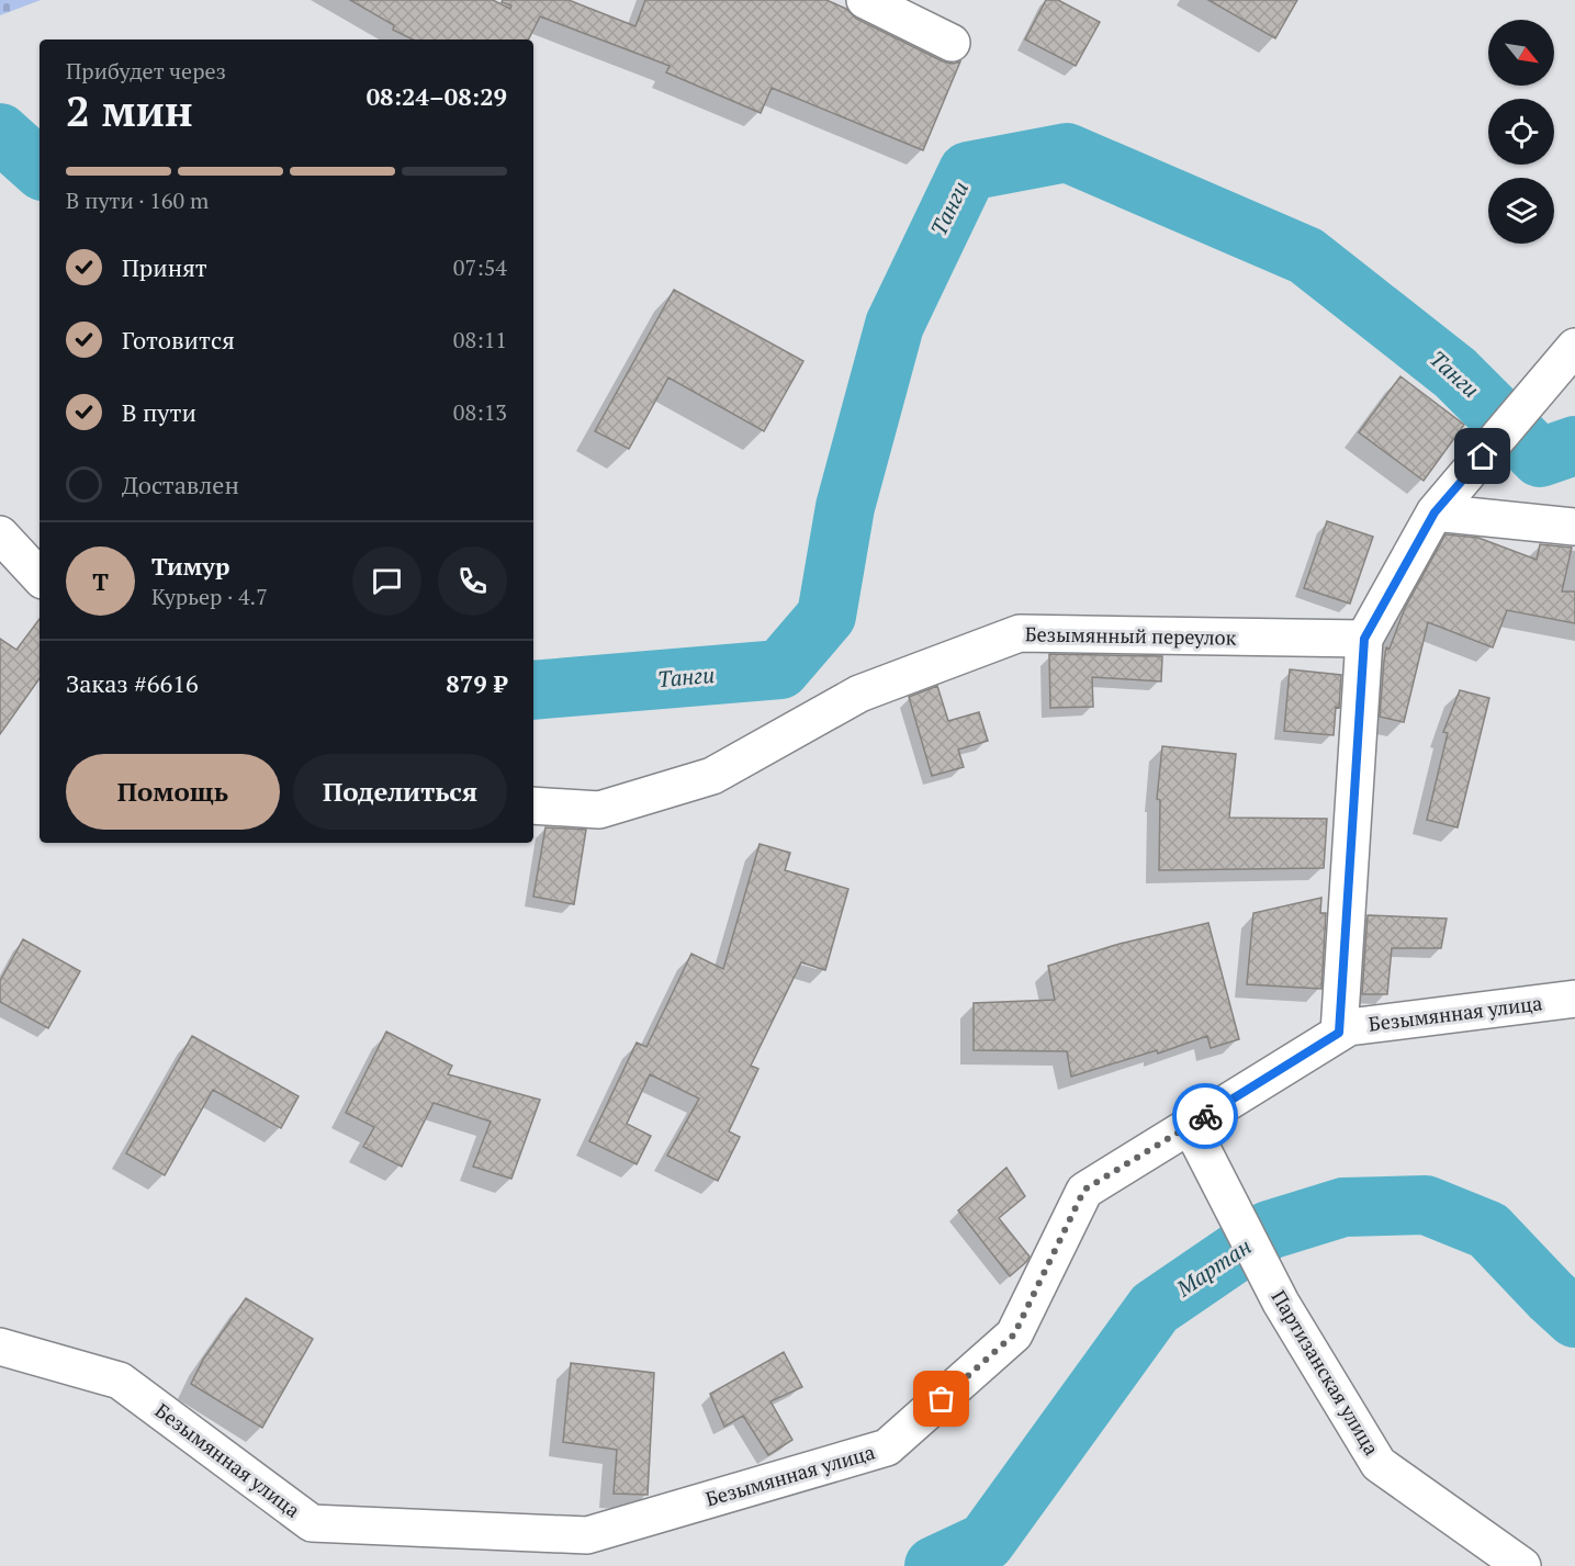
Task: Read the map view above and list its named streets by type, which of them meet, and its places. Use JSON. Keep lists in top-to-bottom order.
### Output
{
  "streets": {
    "street": ["Безымянный переулок", "Безымянная улица", "Партизанская улица"]
  },
  "crossings": [
    ["Безымянная улица", "Партизанская улица"]
  ],
  "water": ["Танги", "Мартан"],
  "north": "bottom right",
  "page": {
    "heading": ["2 мин", "Прибудет через", "08:24–08:29"],
    "panel": [
      "Тимур",
      "Курьер · 4.7",
      "Заказ #6616",
      "879 ₽"
    ],
    "bar": "В пути · 160 m",
    "list": [
      ["Принят", "07:54"],
      ["Готовится", "08:11"],
      ["В пути", "08:13"],
      "Доставлен"
    ],
    "round": "Т",
    "buttons": ["Помощь", "Поделиться"]
  }
}
